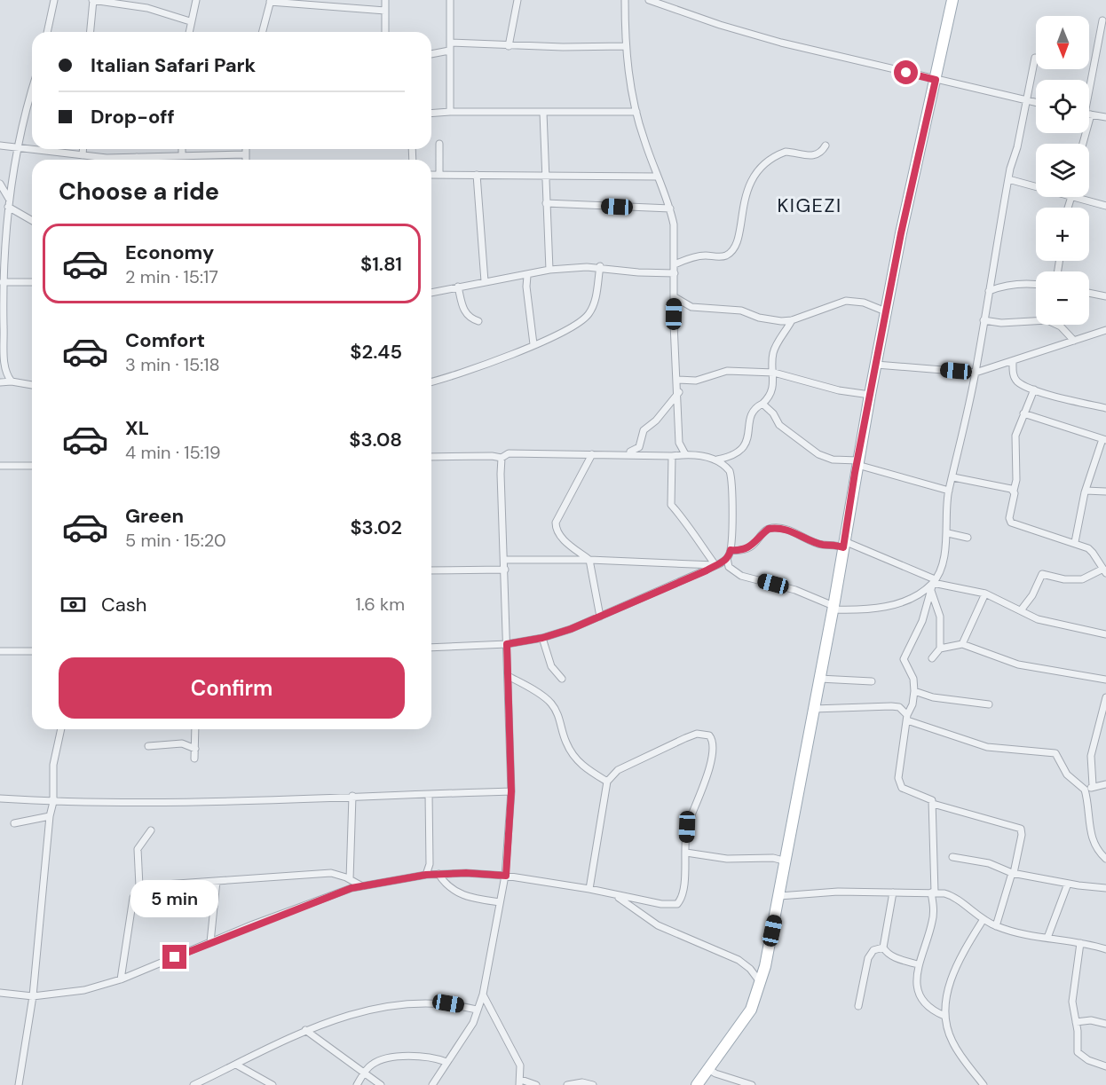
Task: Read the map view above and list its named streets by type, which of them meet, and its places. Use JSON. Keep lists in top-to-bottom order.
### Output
{
  "districts": ["KIGEZI"],
  "north": "bottom",
  "page": {
    "map_buttons": ["+", "−"],
    "banner": ["Italian Safari Park", "Drop-off"],
    "heading": "Choose a ride",
    "list": [
      {
        "name": "Economy",
        "note": "2 min · 15:17",
        "value": "$1.81"
      },
      {
        "name": "Comfort",
        "note": "3 min · 15:18",
        "value": "$2.45"
      },
      {
        "name": "XL",
        "note": "4 min · 15:19",
        "value": "$3.08"
      },
      {
        "name": "Green",
        "note": "5 min · 15:20",
        "value": "$3.02"
      }
    ],
    "pay": ["Cash", "1.6 km"],
    "buttons": "Confirm",
    "bubble": "5 min"
  }
}
